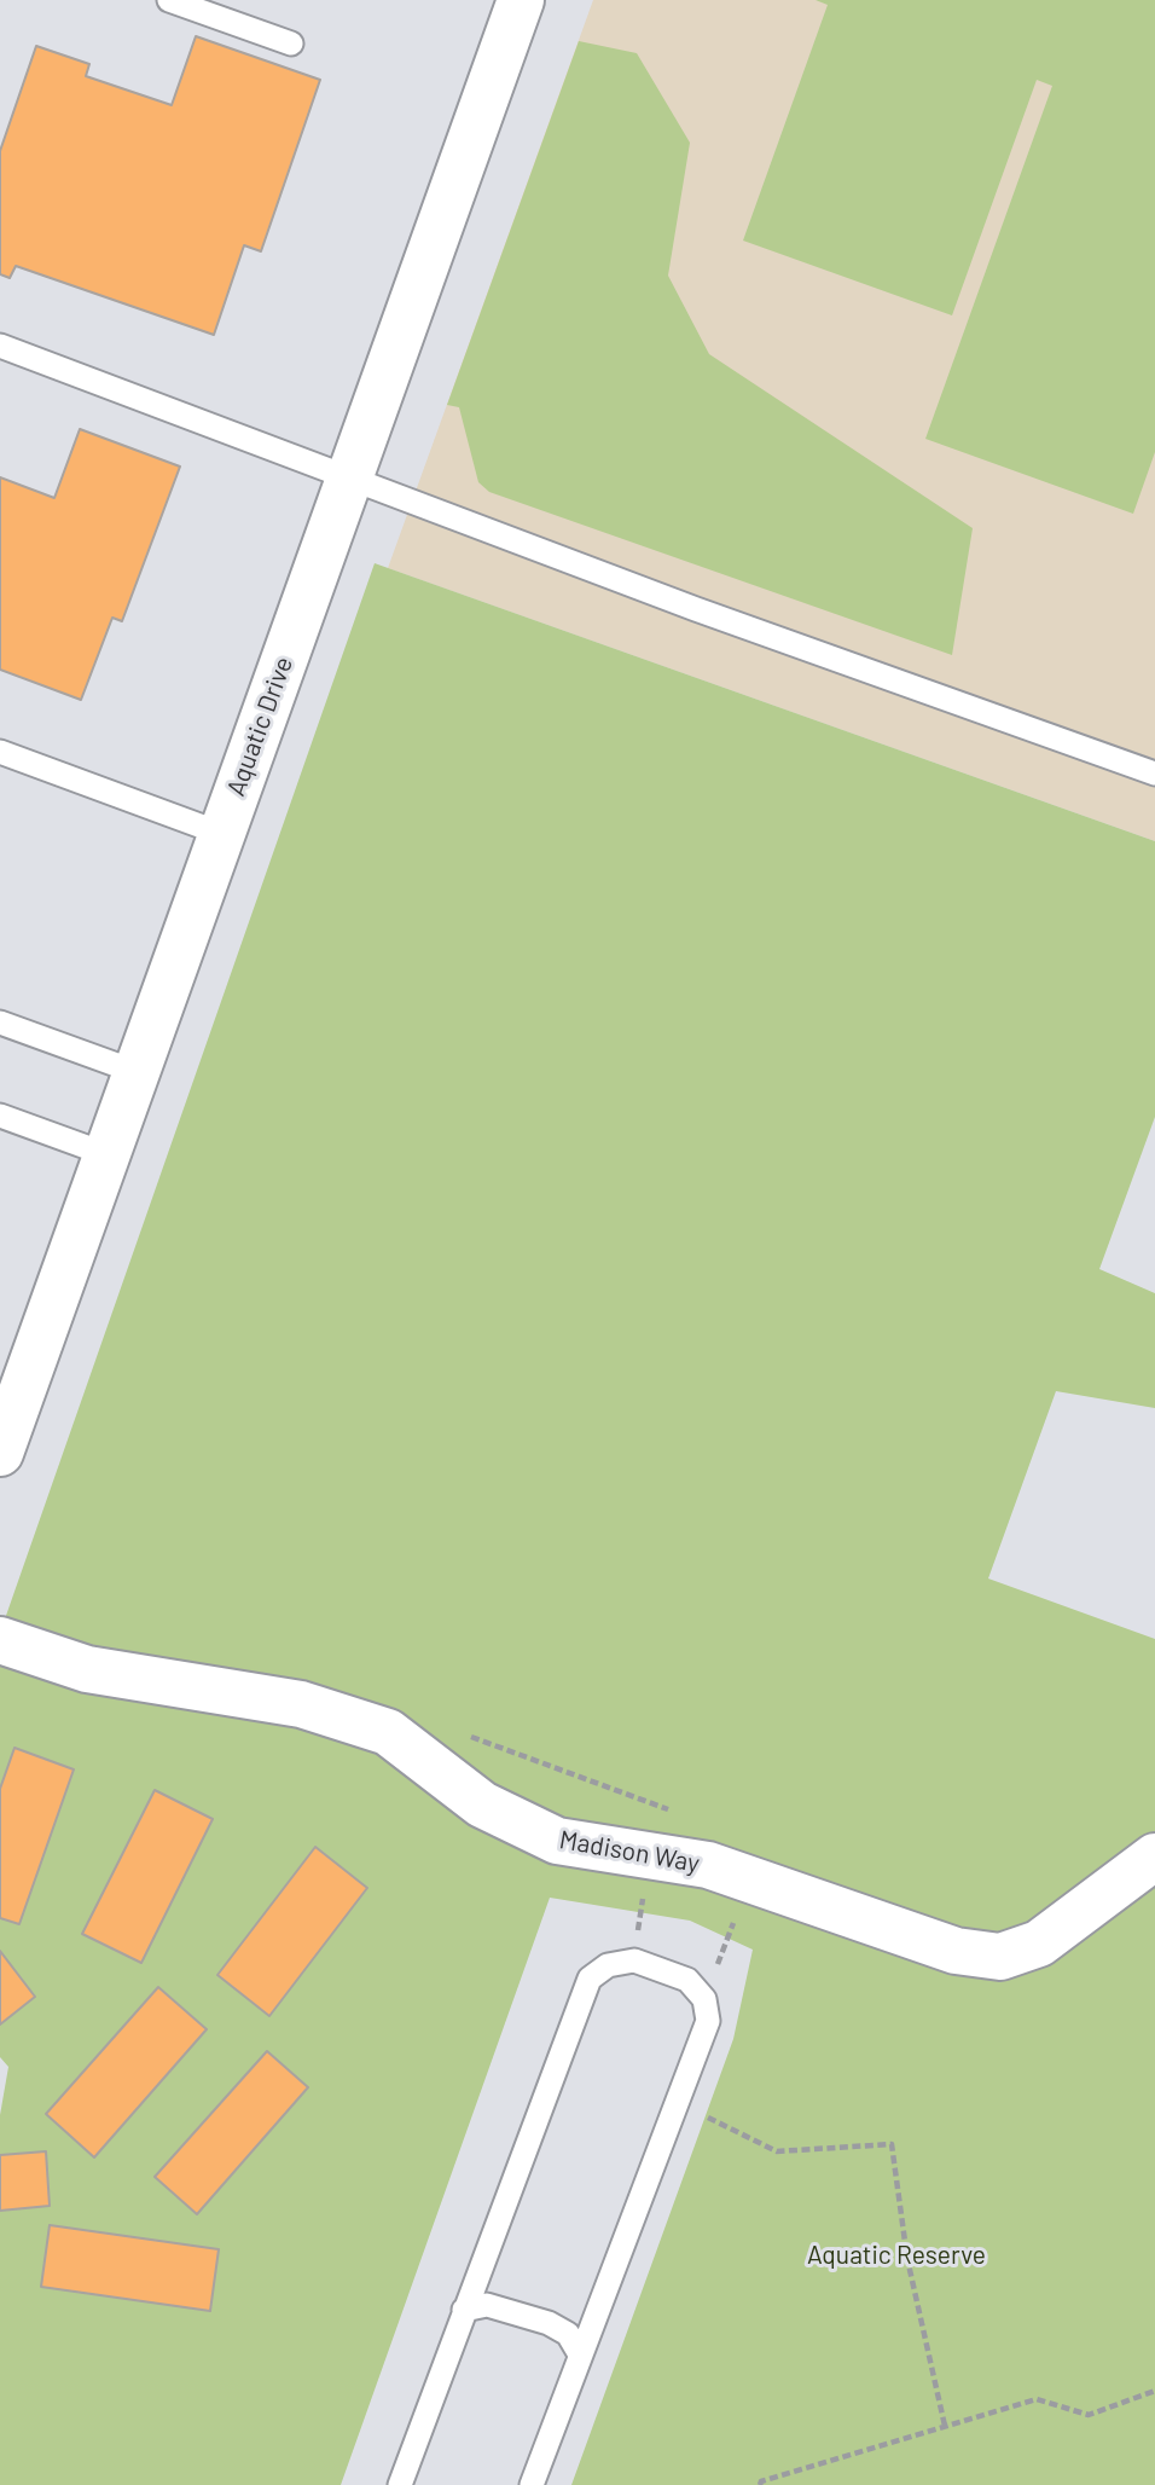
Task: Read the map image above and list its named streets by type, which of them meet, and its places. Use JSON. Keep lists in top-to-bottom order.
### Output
{
  "streets": {
    "street": ["Aquatic Drive", "Madison Way"]
  },
  "parks": ["Aquatic Reserve"]
}
